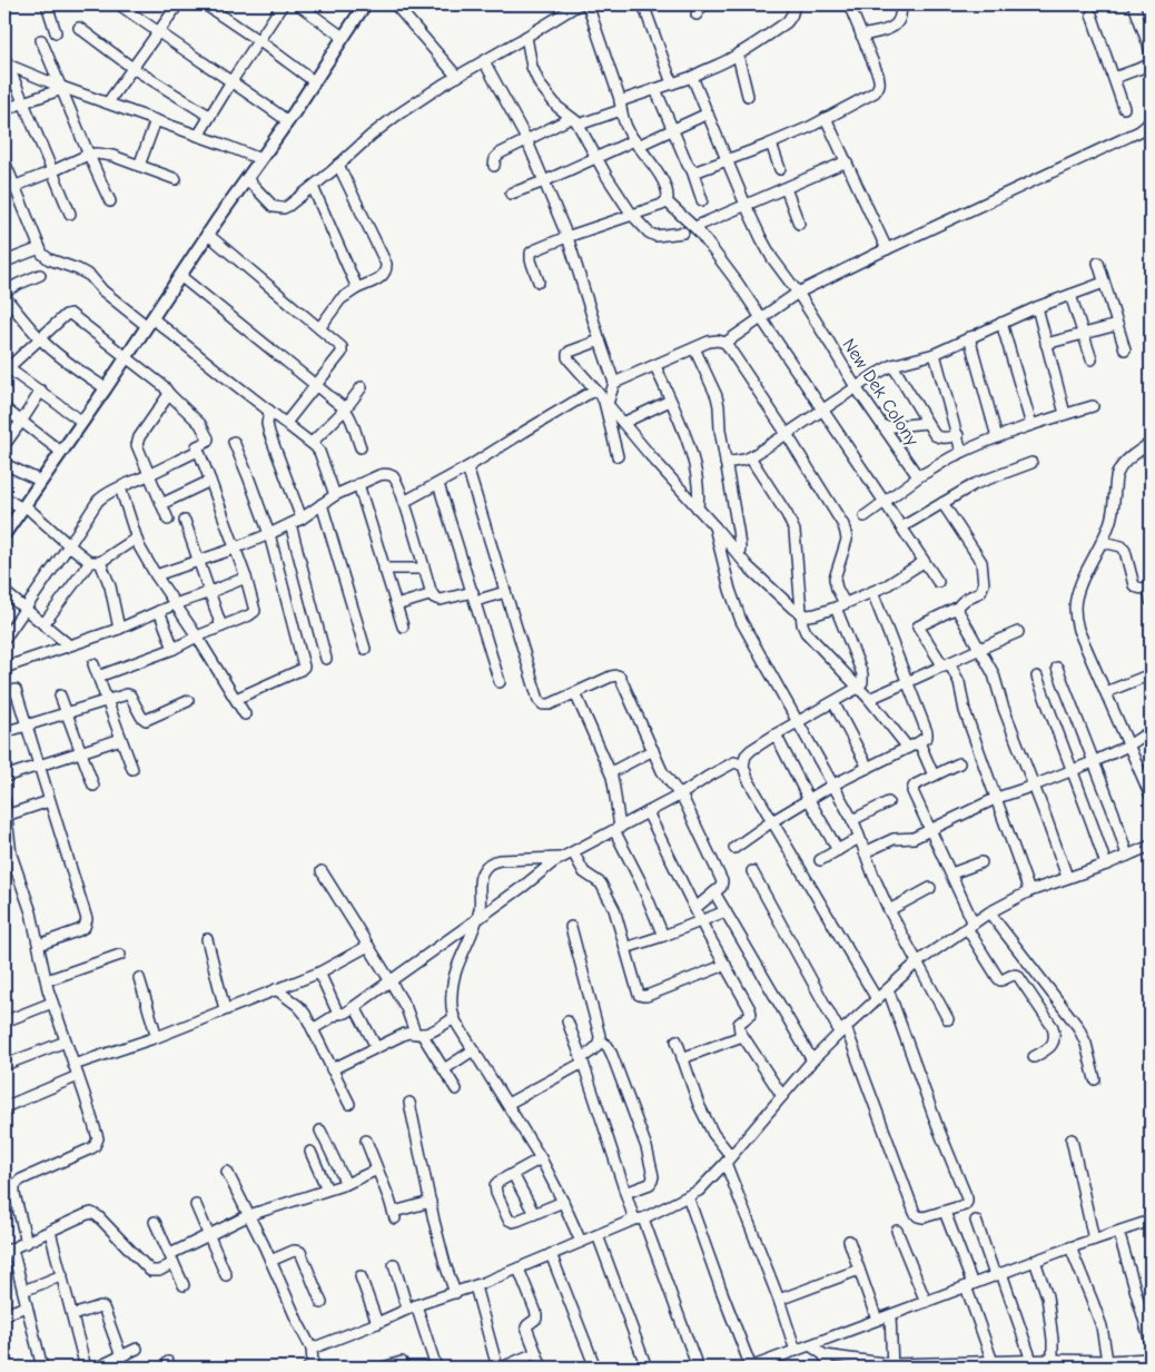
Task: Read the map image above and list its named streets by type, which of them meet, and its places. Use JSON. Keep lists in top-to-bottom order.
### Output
{
  "streets": {
    "street": ["New Dek Colony"]
  }
}
